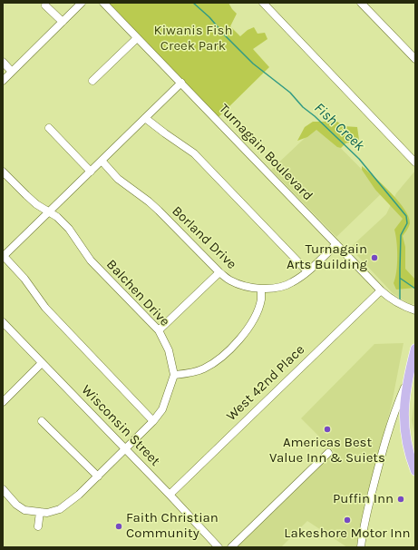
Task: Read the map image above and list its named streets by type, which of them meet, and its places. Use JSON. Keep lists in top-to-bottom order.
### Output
{
  "streets": {
    "street": [
      "Turnagain Boulevard",
      "Borland Drive",
      "Balchen Drive",
      "West 42nd Place",
      "Wisconsin Street"
    ]
  },
  "crossings": [
    ["Turnagain Boulevard", "Borland Drive"],
    ["Turnagain Boulevard", "West 42nd Place"],
    ["West 42nd Place", "Wisconsin Street"]
  ],
  "water": ["Fish Creek"],
  "parks": ["Kiwanis Fish Creek Park"],
  "places": [
    "Turnagain Arts Building",
    "Americas Best Value Inn & Suiets",
    "Puffin Inn",
    "Lakeshore Motor Inn",
    "Faith Christian Community"
  ]
}
